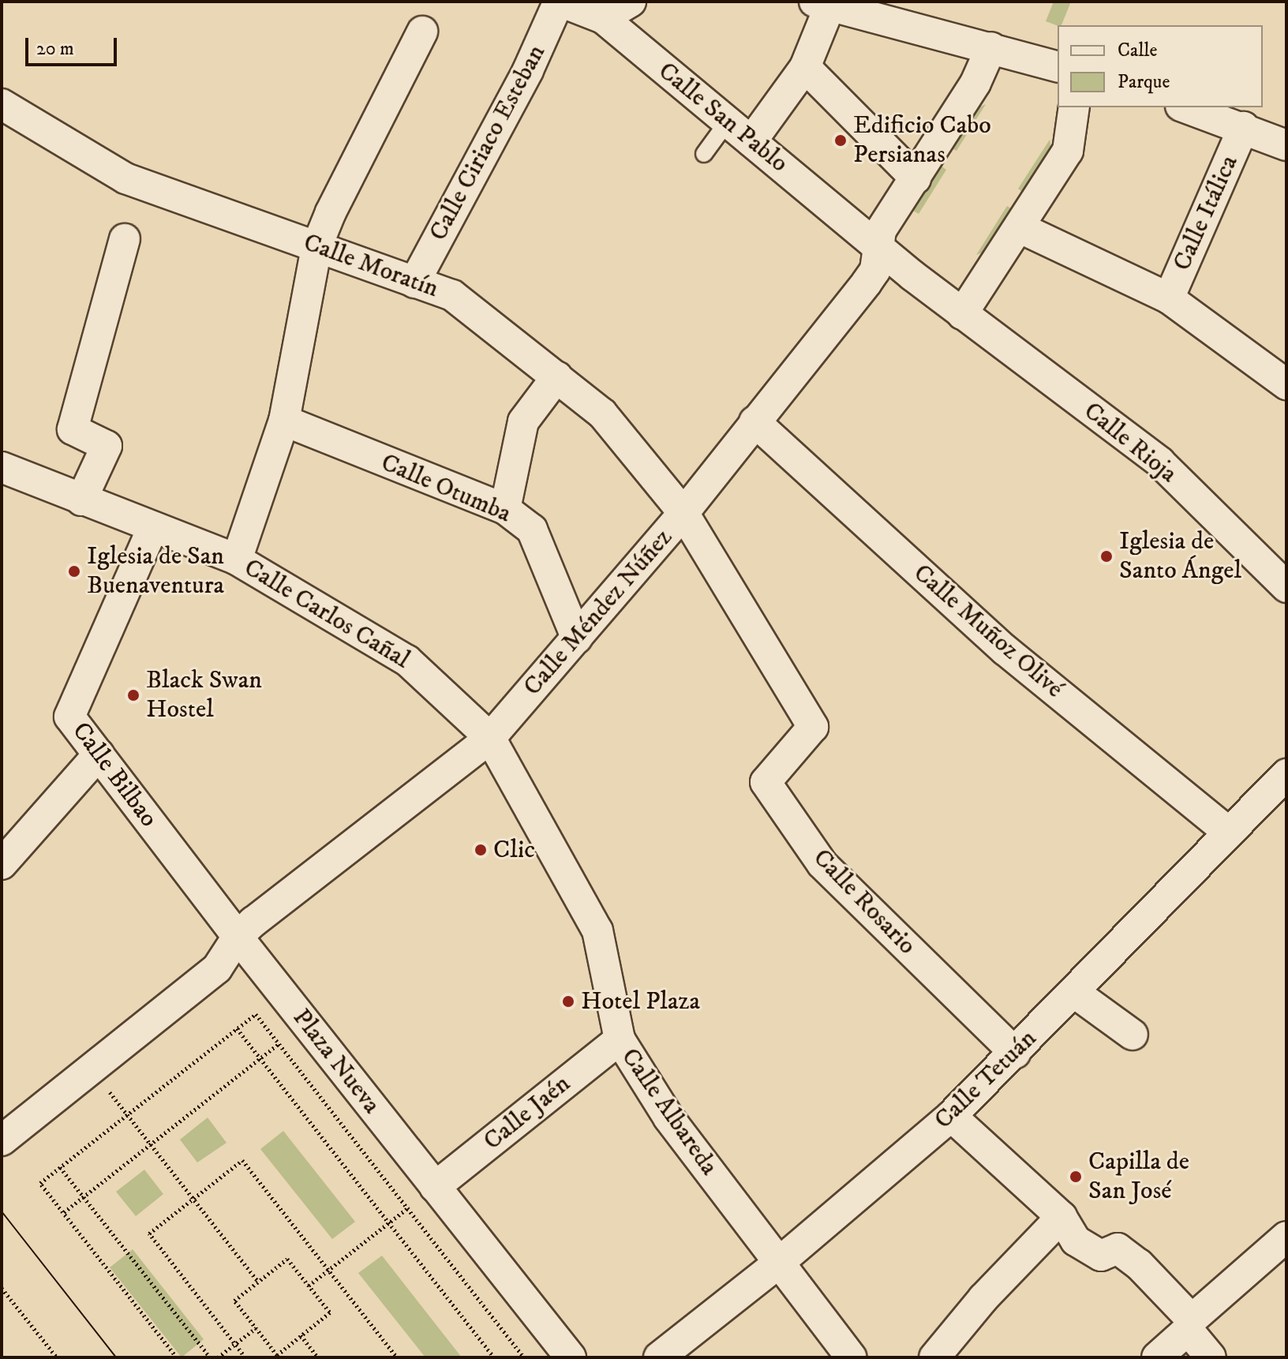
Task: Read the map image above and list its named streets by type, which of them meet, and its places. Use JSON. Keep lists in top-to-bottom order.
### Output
{
  "streets": {
    "street": [
      "Calle San Pablo",
      "Calle Ciriaco Esteban",
      "Calle Itálica",
      "Calle Moratín",
      "Calle Rioja",
      "Calle Otumba",
      "Calle Méndez Núñez",
      "Calle Carlos Cañal",
      "Calle Muñoz Olivé",
      "Calle Bilbao",
      "Calle Rosario",
      "Plaza Nueva",
      "Calle Tetuán",
      "Calle Albareda",
      "Calle Jaén"
    ]
  },
  "crossings": [
    ["Calle San Pablo", "Calle Ciriaco Esteban"],
    ["Calle San Pablo", "Calle Rioja"],
    ["Calle San Pablo", "Calle Méndez Núñez"],
    ["Calle Ciriaco Esteban", "Calle Moratín"],
    ["Calle Moratín", "Calle Méndez Núñez"],
    ["Calle Moratín", "Calle Rosario"],
    ["Calle Otumba", "Calle Méndez Núñez"],
    ["Calle Méndez Núñez", "Calle Carlos Cañal"],
    ["Calle Méndez Núñez", "Calle Muñoz Olivé"],
    ["Calle Méndez Núñez", "Calle Bilbao"],
    ["Calle Méndez Núñez", "Calle Rosario"],
    ["Calle Méndez Núñez", "Plaza Nueva"],
    ["Calle Méndez Núñez", "Calle Albareda"],
    ["Calle Carlos Cañal", "Calle Bilbao"],
    ["Calle Carlos Cañal", "Calle Albareda"],
    ["Calle Muñoz Olivé", "Calle Tetuán"],
    ["Calle Bilbao", "Plaza Nueva"],
    ["Calle Rosario", "Calle Tetuán"],
    ["Plaza Nueva", "Calle Jaén"],
    ["Calle Tetuán", "Calle Albareda"],
    ["Calle Albareda", "Calle Jaén"]
  ],
  "places": [
    "Edificio Cabo Persianas",
    "Iglesia de Santo Ángel",
    "Iglesia de San Buenaventura",
    "Black Swan Hostel",
    "Clic",
    "Hotel Plaza",
    "Capilla de San José"
  ],
  "legend": ["Calle", "Parque"],
  "scale_bar": "20 m"
}
